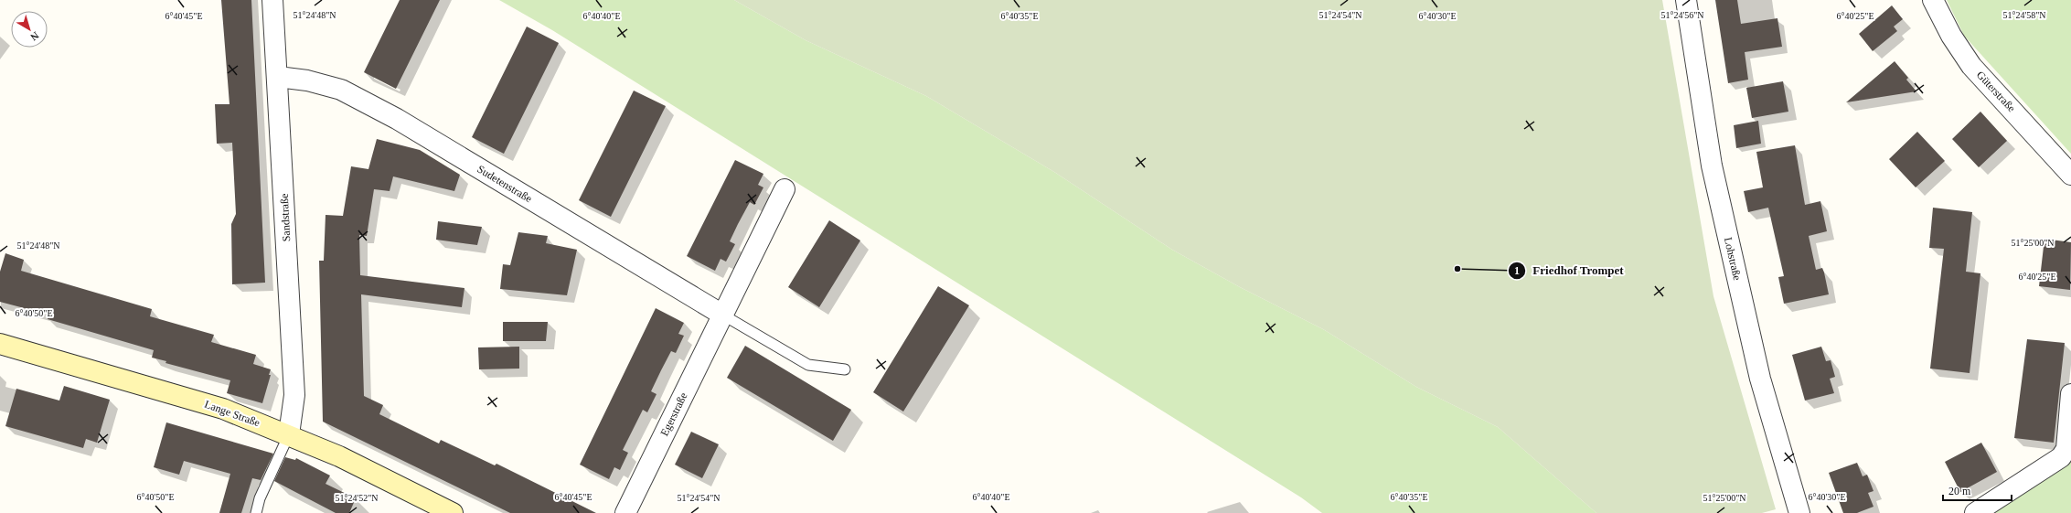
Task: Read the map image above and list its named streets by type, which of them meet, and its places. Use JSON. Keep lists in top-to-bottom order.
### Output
{
  "streets": {
    "street": [
      "Güterstraße",
      "Sudetenstraße",
      "Sandstraße",
      "Lohstraße",
      "Lange Straße",
      "Egerstraße"
    ]
  },
  "crossings": [
    ["Sudetenstraße", "Sandstraße"],
    ["Sudetenstraße", "Egerstraße"],
    ["Sandstraße", "Lange Straße"]
  ],
  "places": ["Friedhof Trompet"],
  "scale_bar": "20 m",
  "north": "bottom right",
  "coordinates": [
    "51°24'48\"N",
    "51°24'54\"N",
    "51°24'56\"N",
    "51°24'58\"N",
    "6°40'45\"E",
    "6°40'40\"E",
    "6°40'35\"E",
    "6°40'30\"E",
    "6°40'25\"E",
    "51°25'00\"N",
    "6°40'50\"E",
    "51°24'52\"N"
  ]
}
